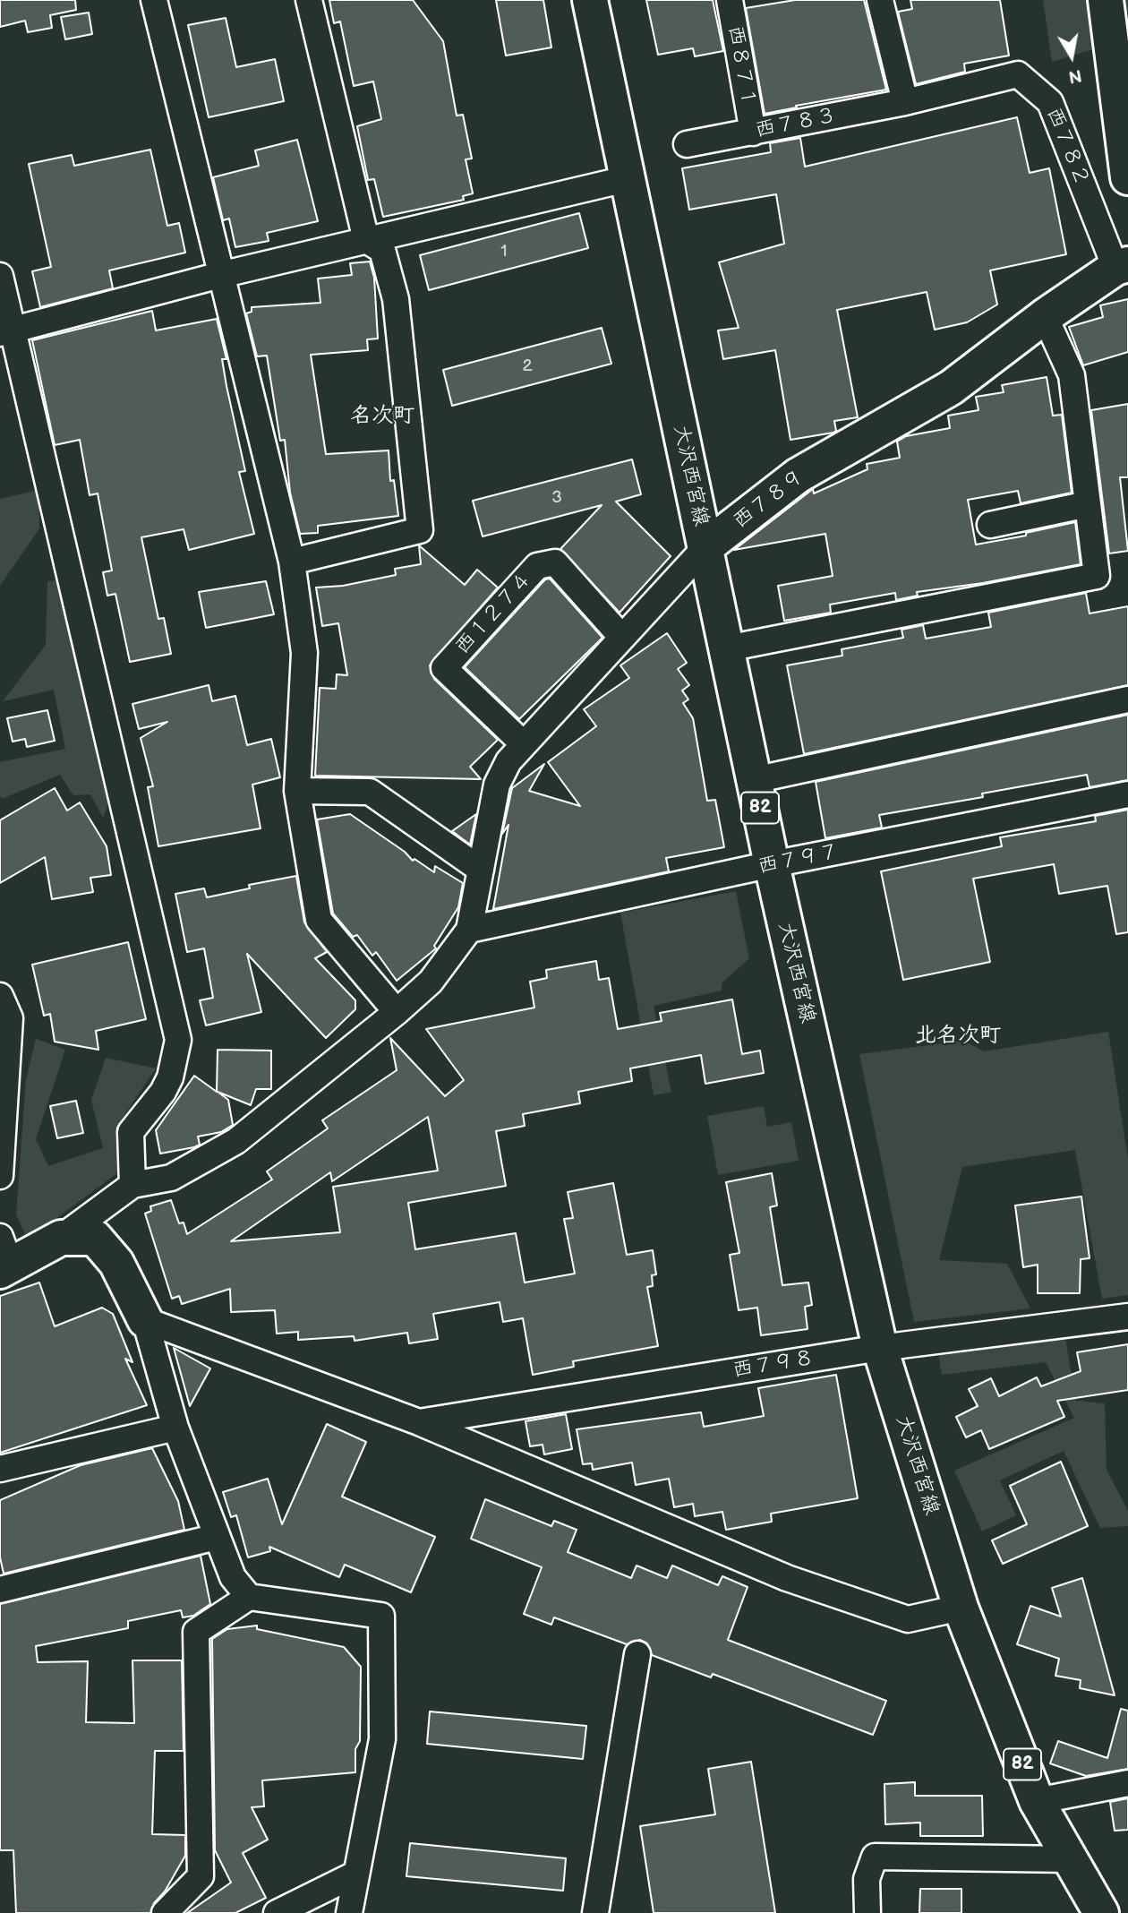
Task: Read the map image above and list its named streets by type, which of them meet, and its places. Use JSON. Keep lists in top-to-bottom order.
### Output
{
  "streets": {
    "main road": ["大沢西宮線", "西７８９", "82"],
    "street": [
      "西８７１",
      "西７８３",
      "西７８２",
      "西１２７４",
      "西７９７",
      "西７９８"
    ]
  },
  "crossings": [
    ["西８７１", "西７８３"],
    ["西７８３", "西７８２"],
    ["西７８２", "西７８９"],
    ["大沢西宮線", "西７８９"],
    ["大沢西宮線", "西７９７"],
    ["大沢西宮線", "西７９８"],
    ["西７８９", "西１２７４"],
    ["西７８９", "西７９７"]
  ],
  "districts": ["名次町", "北名次町"],
  "house_numbers": ["1", "2", "3"],
  "north": "bottom"
}
